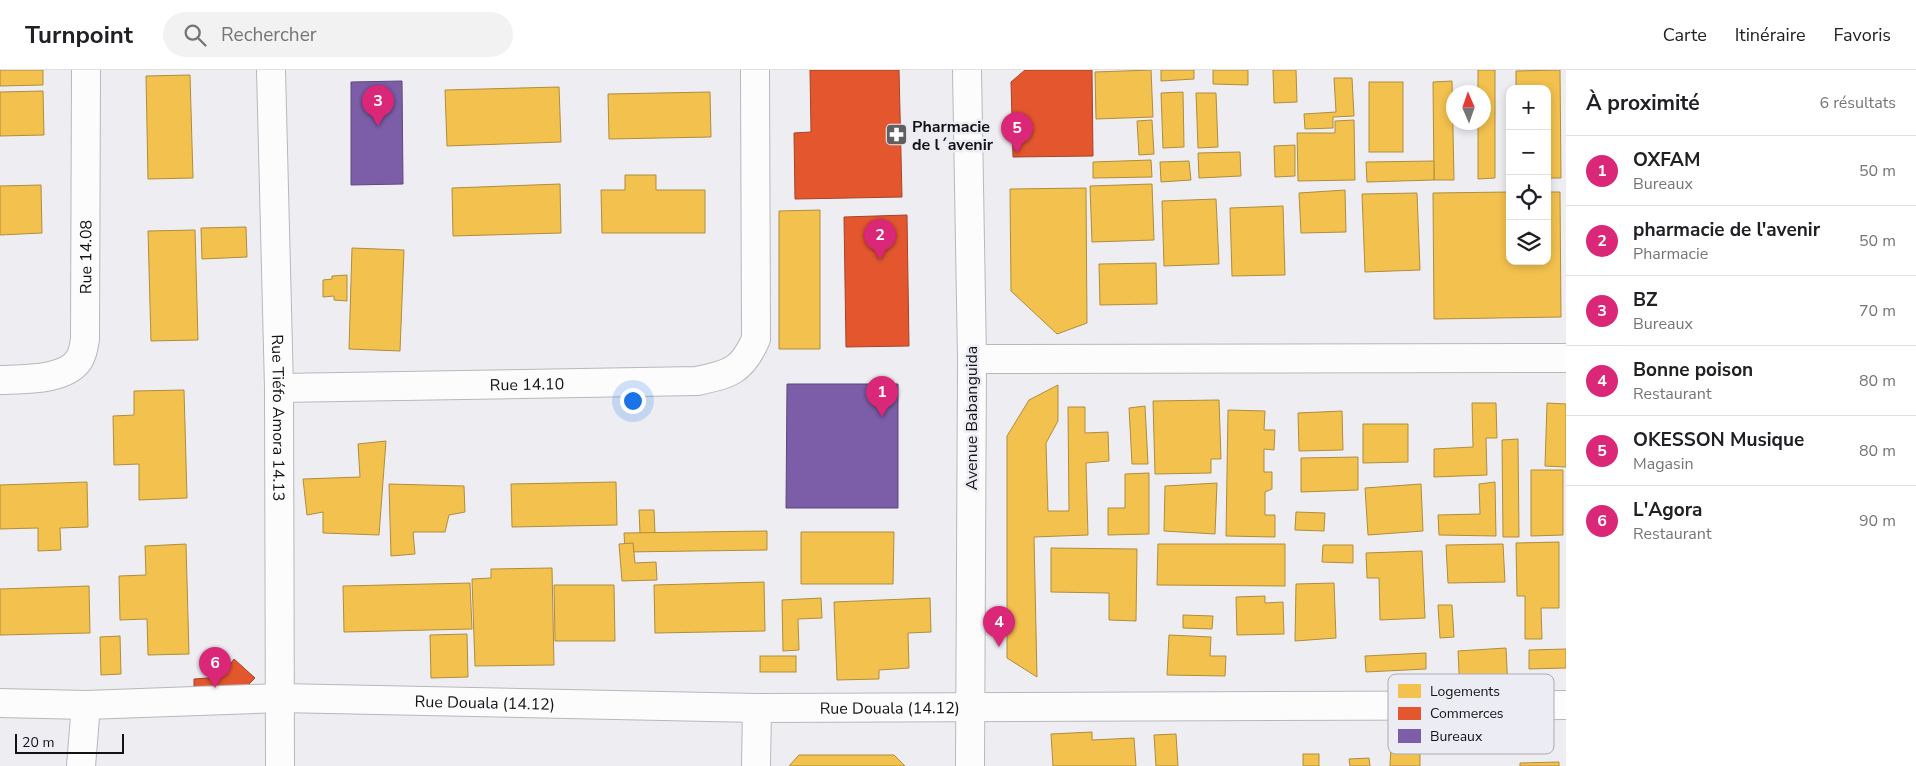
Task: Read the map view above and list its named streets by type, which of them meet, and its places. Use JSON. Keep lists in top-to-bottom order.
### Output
{
  "streets": {
    "street": [
      "Rue 14.08",
      "Rue 14.10",
      "Rue Tiéfo Amora 14.13",
      "Avenue Babanguida",
      "Rue Douala (14.12)"
    ]
  },
  "crossings": [
    ["Rue 14.10", "Rue Tiéfo Amora 14.13"],
    ["Rue Tiéfo Amora 14.13", "Rue Douala (14.12)"],
    ["Avenue Babanguida", "Rue Douala (14.12)"]
  ],
  "places": {
    "pharmacy": ["Pharmacie de l´avenir"]
  },
  "legend": ["Logements", "Commerces", "Bureaux"],
  "scale_bar": "20 m",
  "north": "top",
  "page": {
    "header": "Turnpoint",
    "search": "Rechercher",
    "nav": ["Carte", "Itinéraire", "Favoris"],
    "heading": ["À proximité", "6 résultats"],
    "map_buttons": ["+", "−"],
    "pins": [
      "3",
      "5",
      "2",
      "1",
      "4",
      "6"
    ],
    "list": [
      {
        "mark": "1",
        "name": "OXFAM",
        "note": "Bureaux",
        "value": "50 m"
      },
      {
        "mark": "2",
        "name": "pharmacie de l'avenir",
        "note": "Pharmacie",
        "value": "50 m"
      },
      {
        "mark": "3",
        "name": "BZ",
        "note": "Bureaux",
        "value": "70 m"
      },
      {
        "mark": "4",
        "name": "Bonne poison",
        "note": "Restaurant",
        "value": "80 m"
      },
      {
        "mark": "5",
        "name": "OKESSON Musique",
        "note": "Magasin",
        "value": "80 m"
      },
      {
        "mark": "6",
        "name": "L'Agora",
        "note": "Restaurant",
        "value": "90 m"
      }
    ],
    "scale": "20 m"
  }
}
